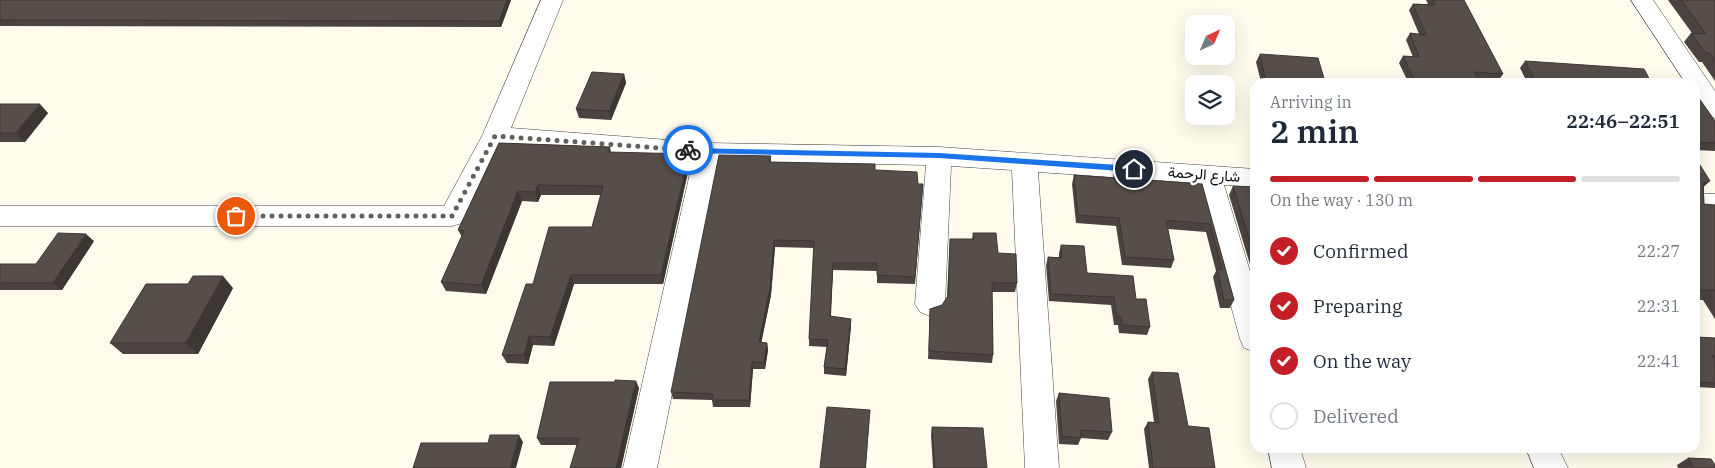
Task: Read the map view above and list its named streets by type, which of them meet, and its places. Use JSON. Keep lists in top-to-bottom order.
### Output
{
  "streets": {
    "street": ["شارع الرحمة"]
  },
  "north": "top right",
  "page": {
    "heading": ["2 min", "Arriving in", "22:46–22:51"],
    "bar": "On the way · 130 m",
    "list": [
      ["Confirmed", "22:27"],
      ["Preparing", "22:31"],
      ["On the way", "22:41"],
      "Delivered"
    ]
  }
}
